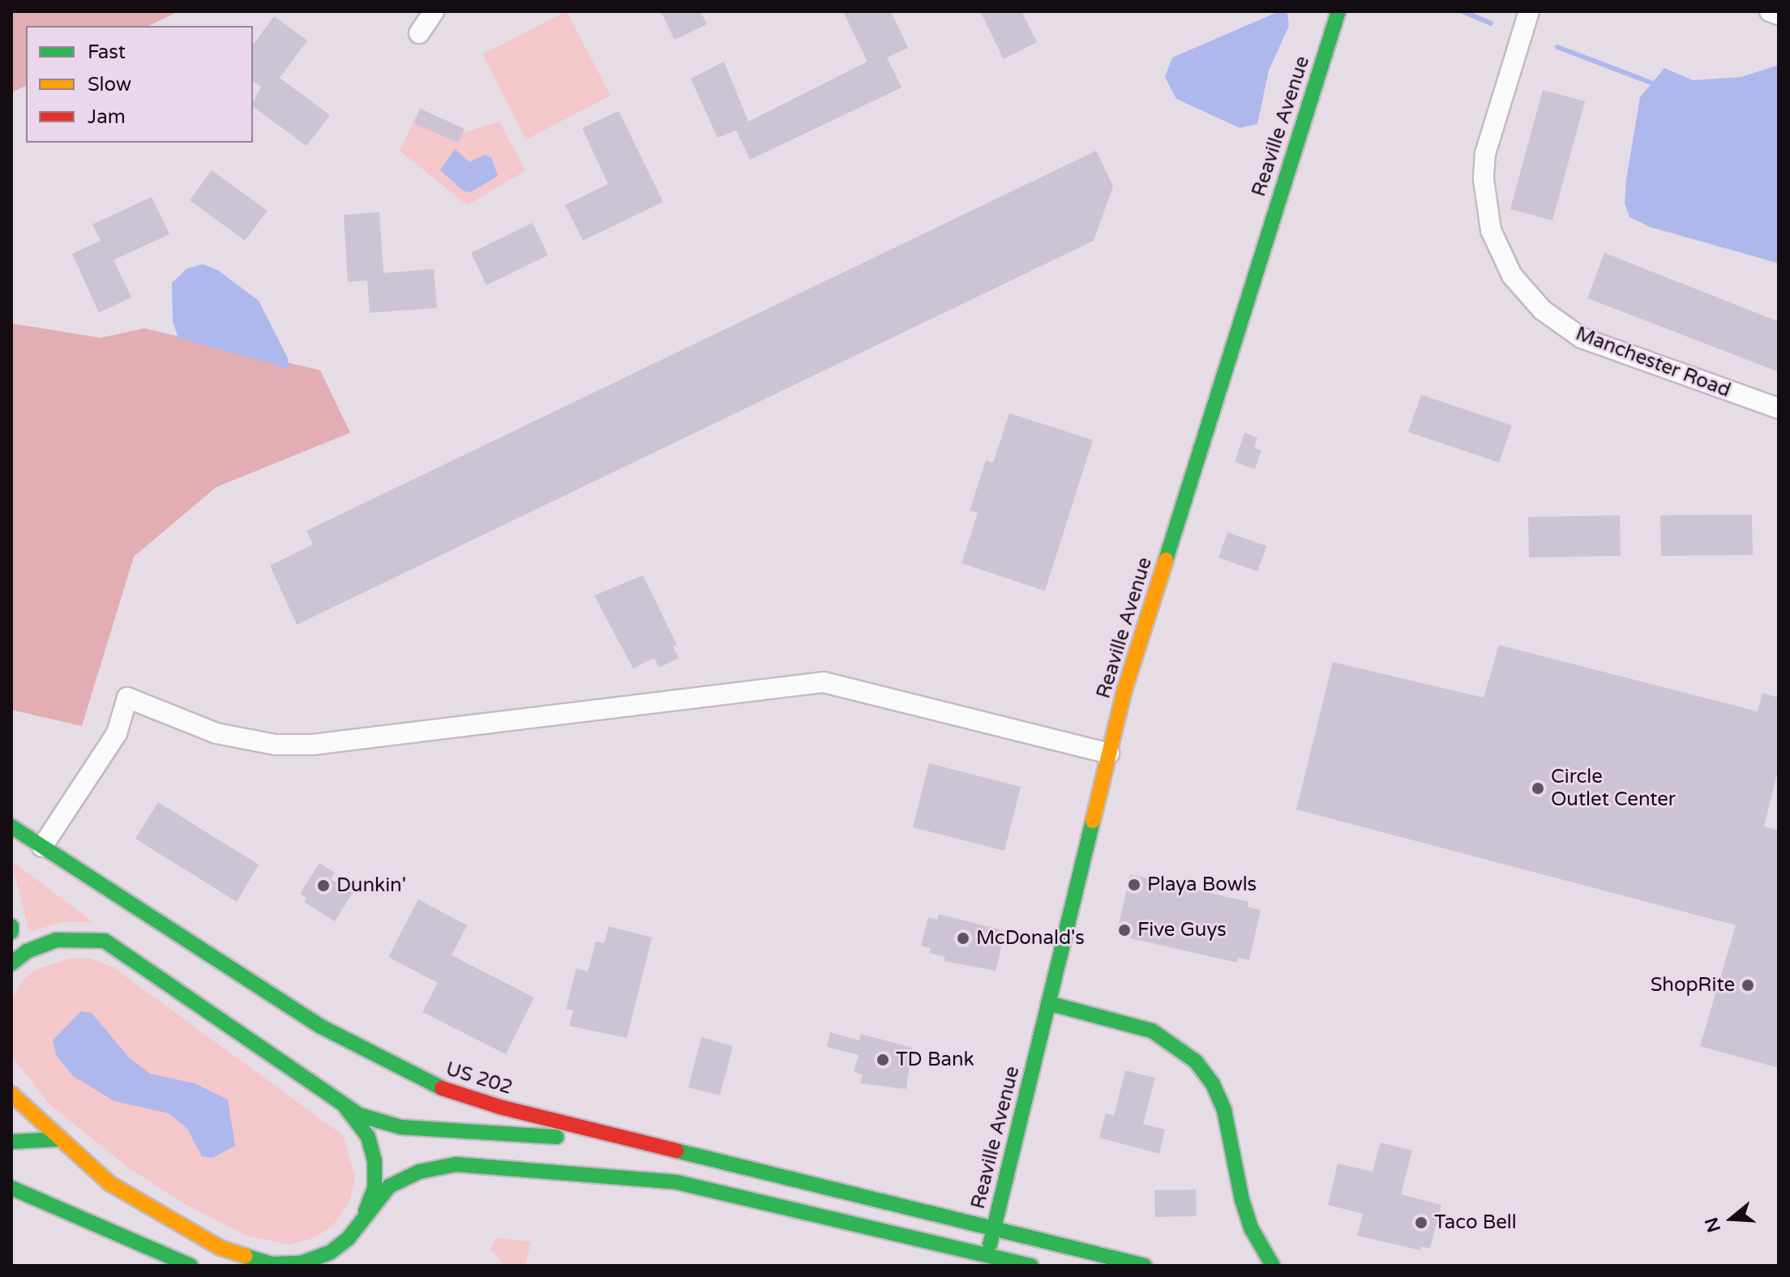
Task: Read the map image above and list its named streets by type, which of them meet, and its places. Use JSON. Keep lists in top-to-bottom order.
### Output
{
  "streets": {
    "main road": ["Reaville Avenue", "US 202"],
    "street": ["Manchester Road"]
  },
  "crossings": [
    ["Reaville Avenue", "US 202"]
  ],
  "places": [
    "Circle Outlet Center",
    "Playa Bowls",
    "Dunkin'",
    "Five Guys",
    "McDonald's",
    "ShopRite",
    "TD Bank",
    "Taco Bell"
  ],
  "legend": ["Fast", "Slow", "Jam"],
  "north": "left"
}
